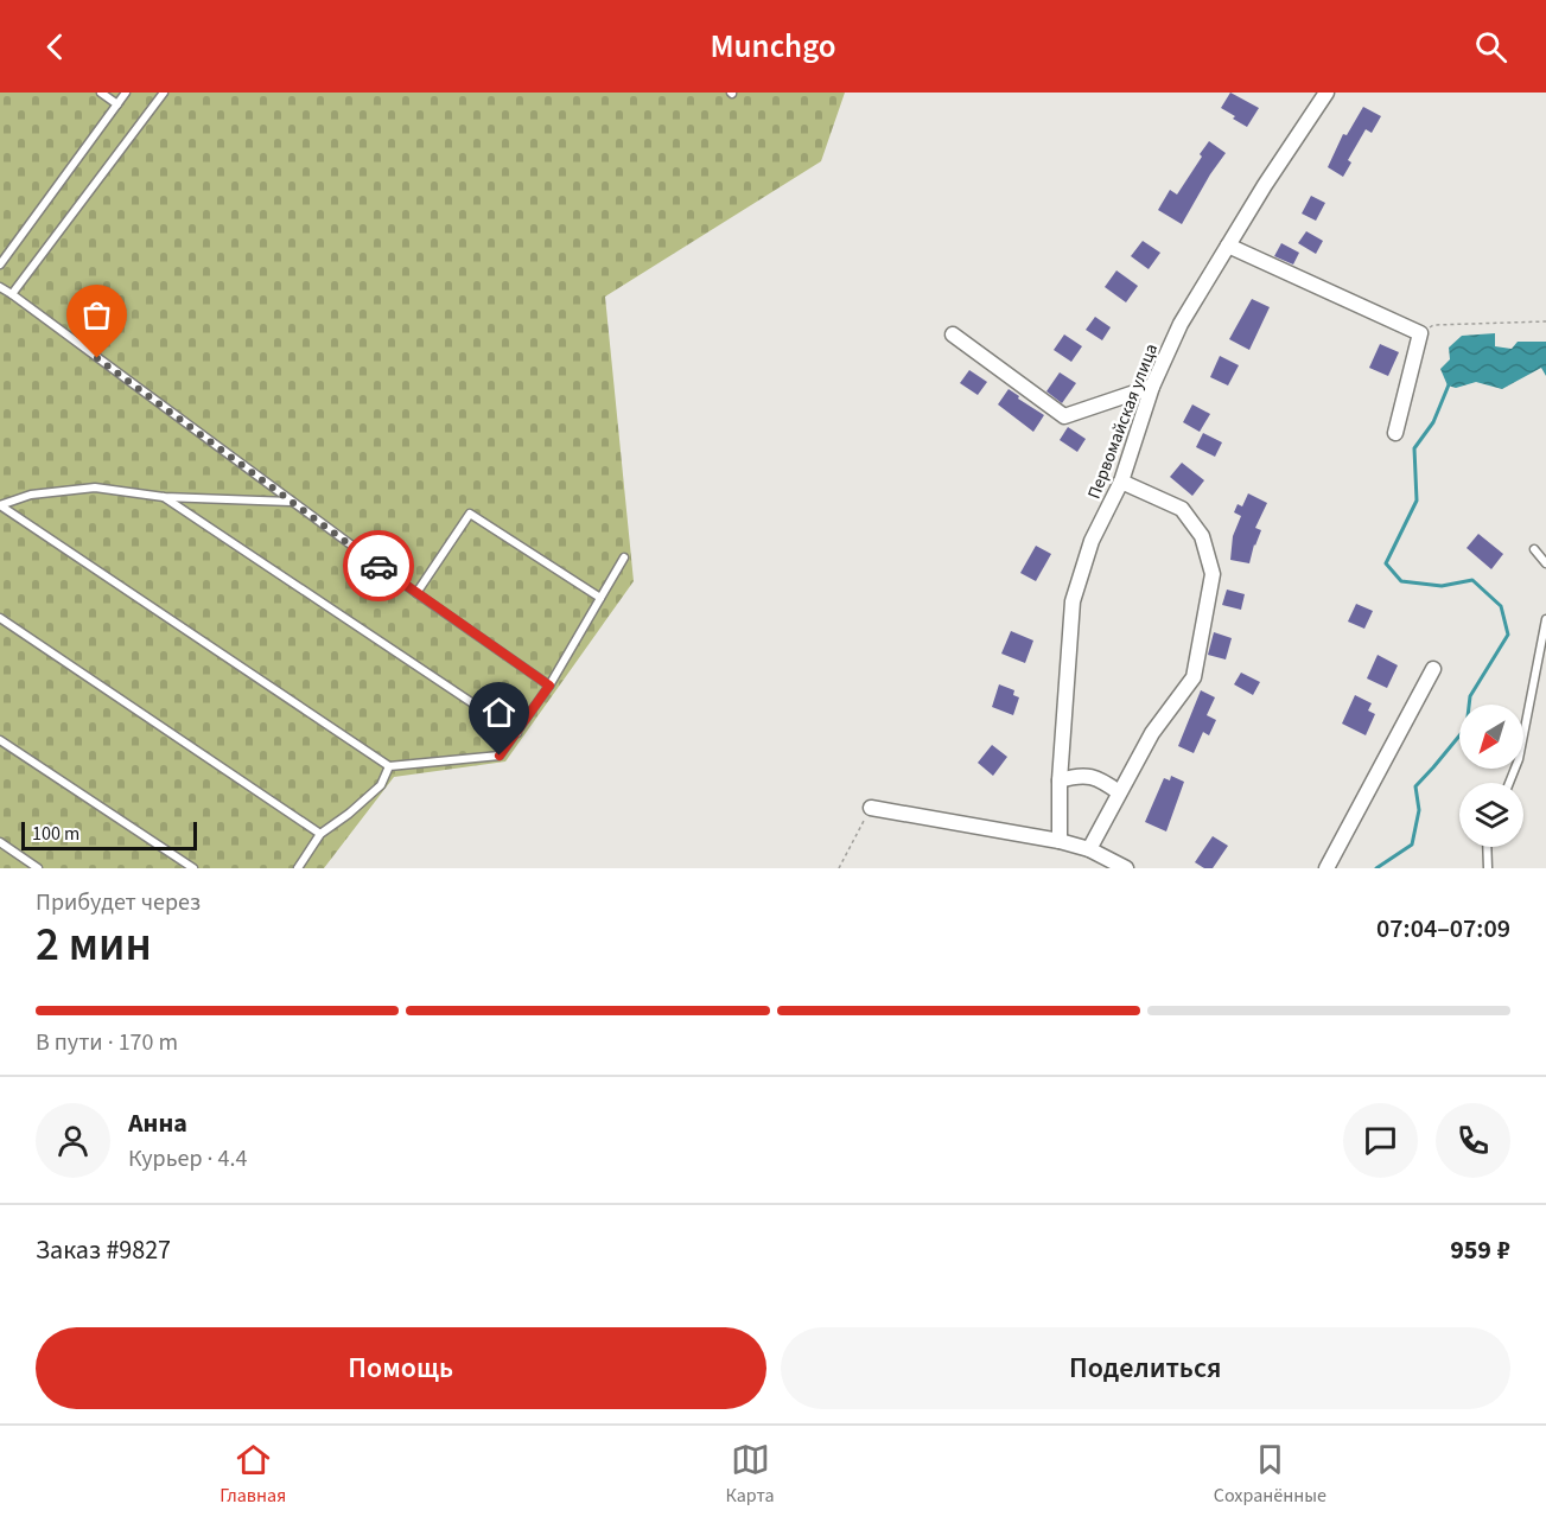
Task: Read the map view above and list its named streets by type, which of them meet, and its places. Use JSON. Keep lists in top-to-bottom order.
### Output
{
  "streets": {
    "street": ["Первомайская улица"]
  },
  "scale_bar": "100 m",
  "north": "bottom left",
  "page": {
    "header": "Munchgo",
    "scale": "100 m",
    "heading": ["2 мин", "Прибудет через", "07:04–07:09"],
    "panel": [
      "Анна",
      "Курьер · 4.4",
      "Заказ #9827",
      "959 ₽"
    ],
    "bar": "В пути · 170 m",
    "buttons": ["Помощь", "Поделиться"],
    "tabs": ["Главная", "Карта", "Сохранённые"]
  }
}
